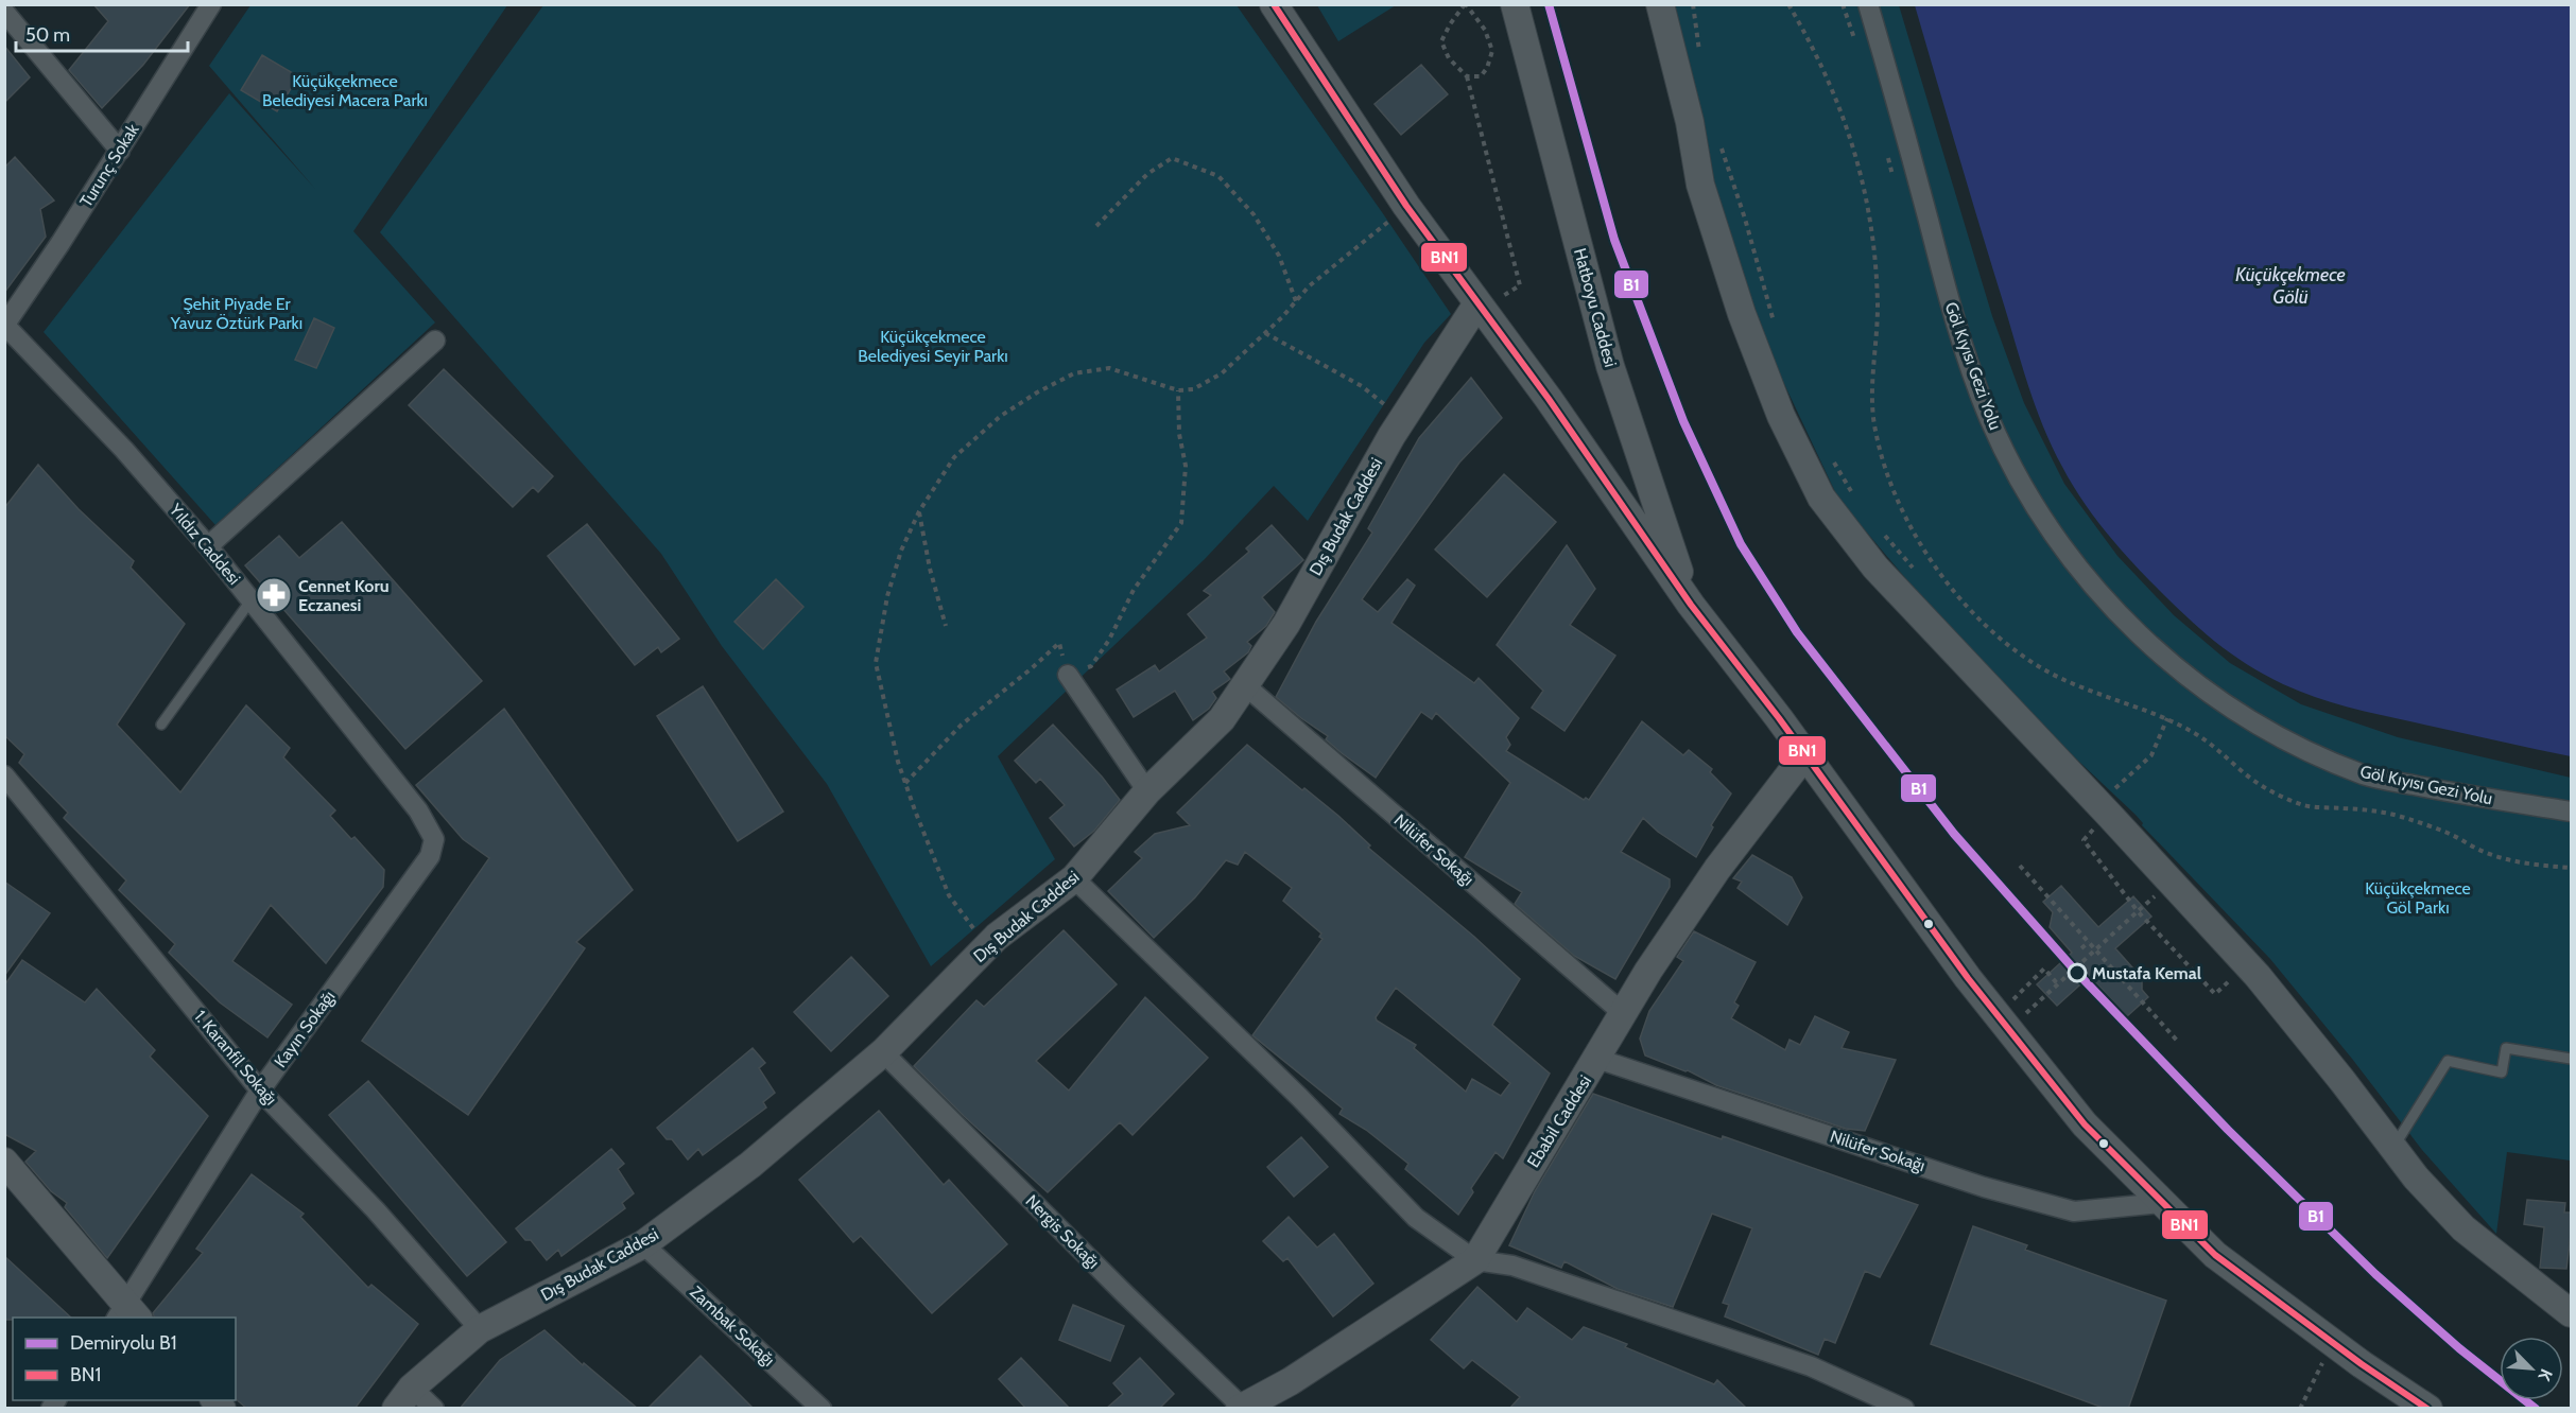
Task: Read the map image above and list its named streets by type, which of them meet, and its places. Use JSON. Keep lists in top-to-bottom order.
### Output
{
  "streets": {
    "street": [
      "Turunç Sokak",
      "Hatboyu Caddesi",
      "Göl Kıyısı Gezi Yolu",
      "Dış Budak Caddesi",
      "Yıldız Caddesi",
      "Nilüfer Sokağı",
      "Kayın Sokağı",
      "1. Karanfil Sokağı",
      "Ebabil Caddesi",
      "Nergis Sokağı",
      "Zambak Sokağı"
    ]
  },
  "crossings": [
    ["Turunç Sokak", "Yıldız Caddesi"],
    ["Dış Budak Caddesi", "Nilüfer Sokağı"],
    ["Dış Budak Caddesi", "1. Karanfil Sokağı"],
    ["Dış Budak Caddesi", "Nergis Sokağı"],
    ["Dış Budak Caddesi", "Zambak Sokağı"],
    ["Yıldız Caddesi", "Kayın Sokağı"],
    ["Nilüfer Sokağı", "Ebabil Caddesi"],
    ["Kayın Sokağı", "1. Karanfil Sokağı"],
    ["Ebabil Caddesi", "Nergis Sokağı"]
  ],
  "water": ["Küçükçekmece Gölü"],
  "parks": [
    "Küçükçekmece Belediyesi Macera Parkı",
    "Şehit Piyade Er Yavuz Öztürk Parkı",
    "Küçükçekmece Belediyesi Seyir Parkı",
    "Küçükçekmece Göl Parkı"
  ],
  "places": {
    "pharmacy": ["Cennet Koru Eczanesi"],
    "other": ["Mustafa Kemal"]
  },
  "lines": ["rail line B1", "transit line BN1"],
  "legend": ["Demiryolu B1", "BN1"],
  "scale_bar": "50 m",
  "north": "bottom right"
}
